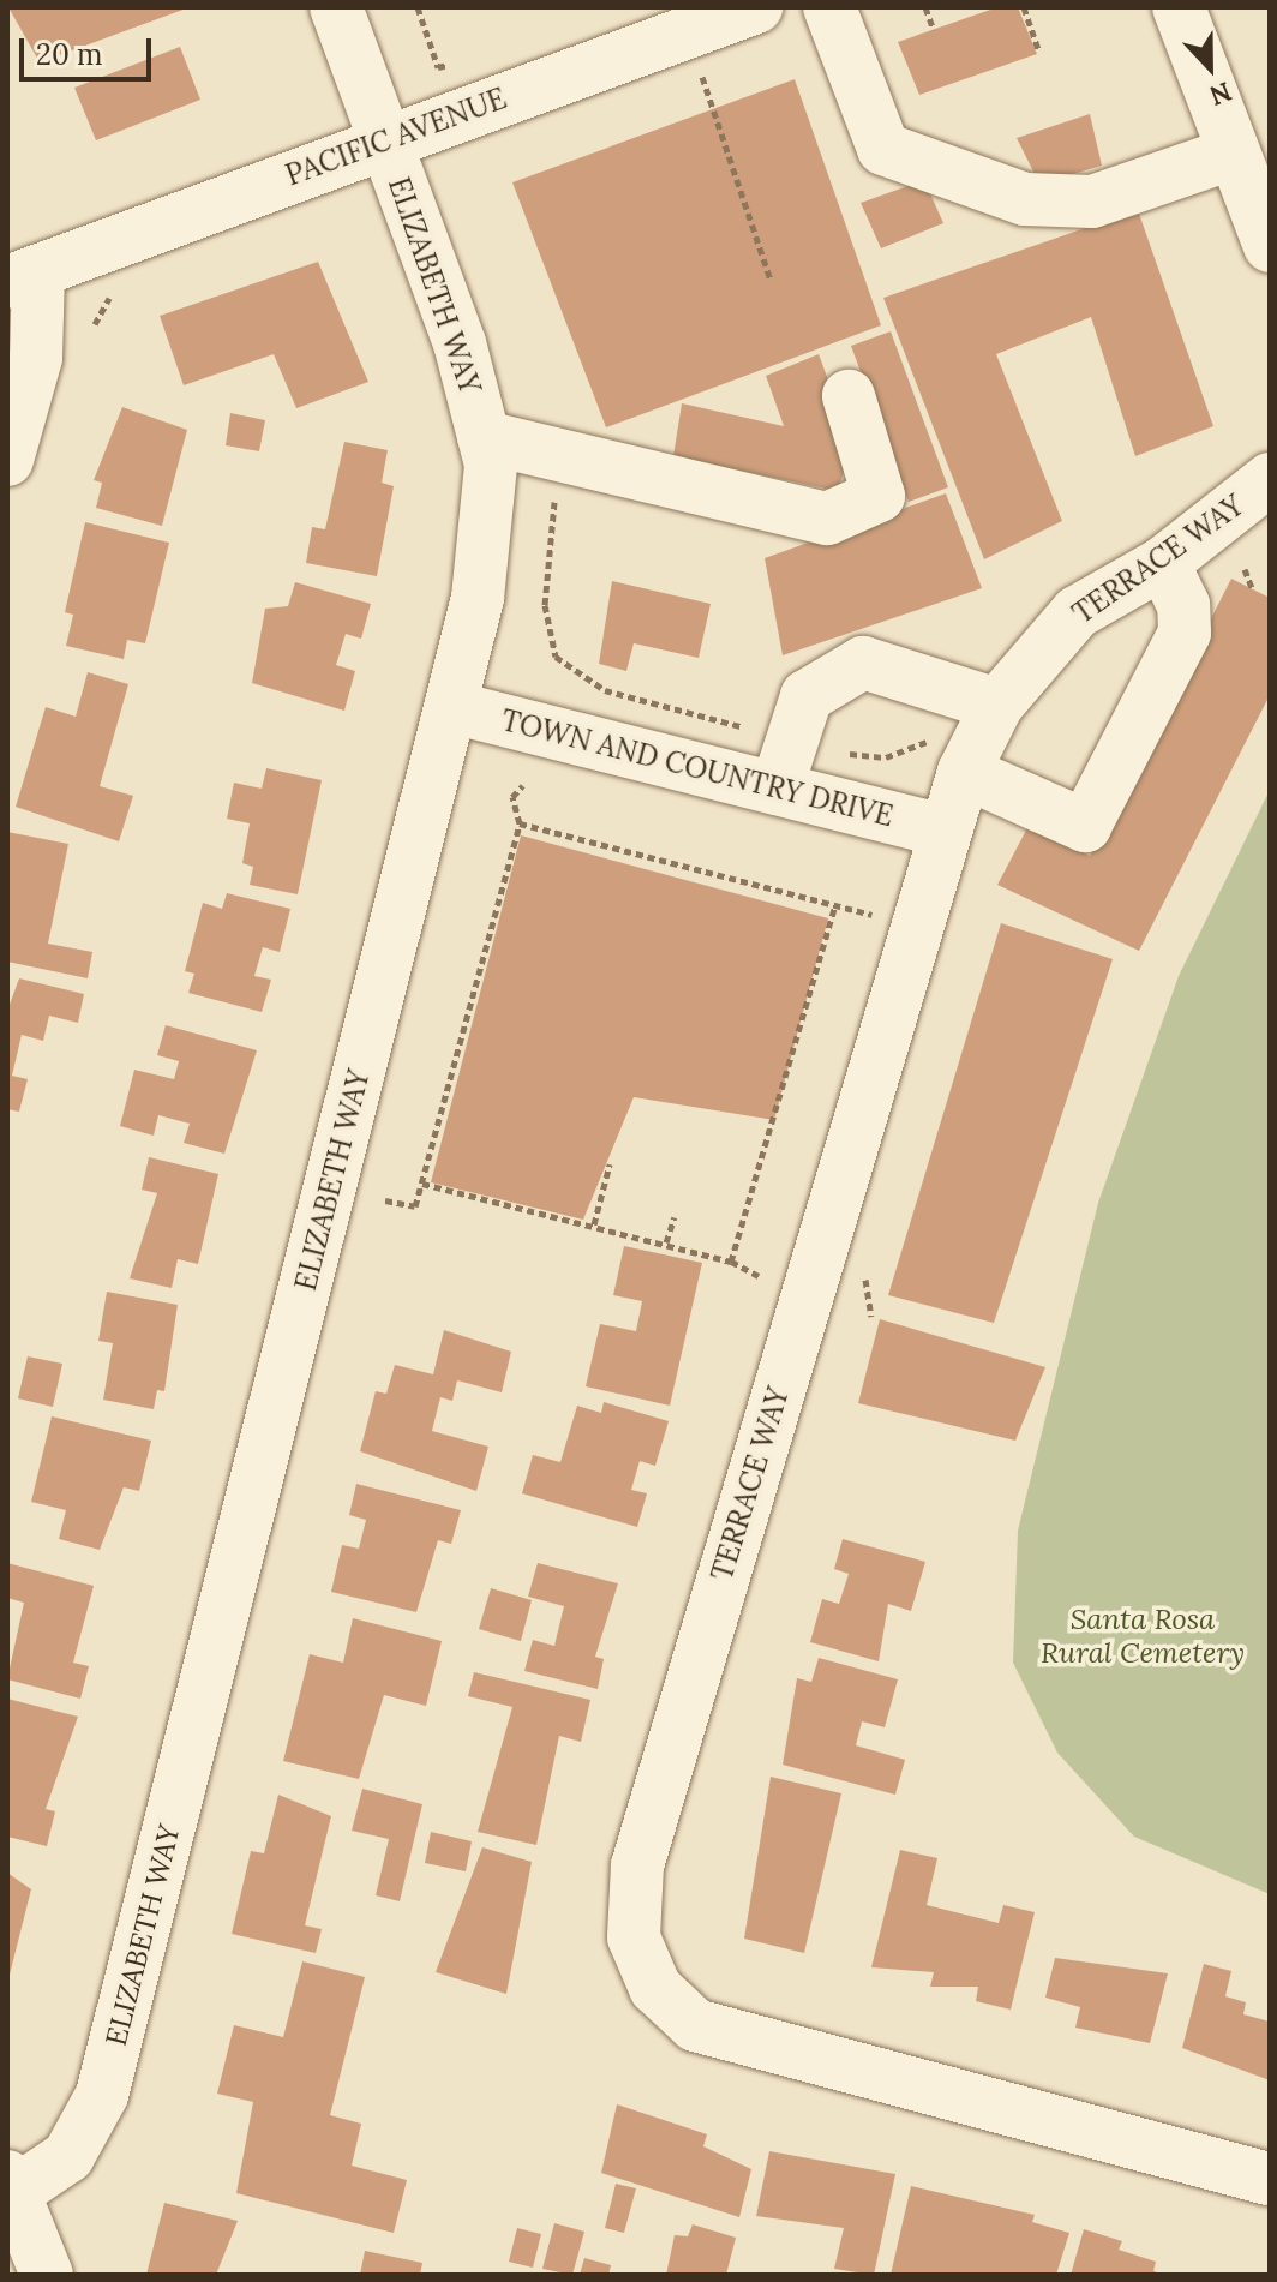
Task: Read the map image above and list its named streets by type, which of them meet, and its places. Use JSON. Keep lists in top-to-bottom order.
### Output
{
  "streets": {
    "street": [
      "PACIFIC AVENUE",
      "ELIZABETH WAY",
      "TERRACE WAY",
      "TOWN AND COUNTRY DRIVE"
    ]
  },
  "crossings": [
    ["PACIFIC AVENUE", "ELIZABETH WAY"],
    ["ELIZABETH WAY", "TOWN AND COUNTRY DRIVE"],
    ["TERRACE WAY", "TOWN AND COUNTRY DRIVE"]
  ],
  "parks": ["Santa Rosa Rural Cemetery"],
  "scale_bar": "20 m",
  "north": "bottom"
}
